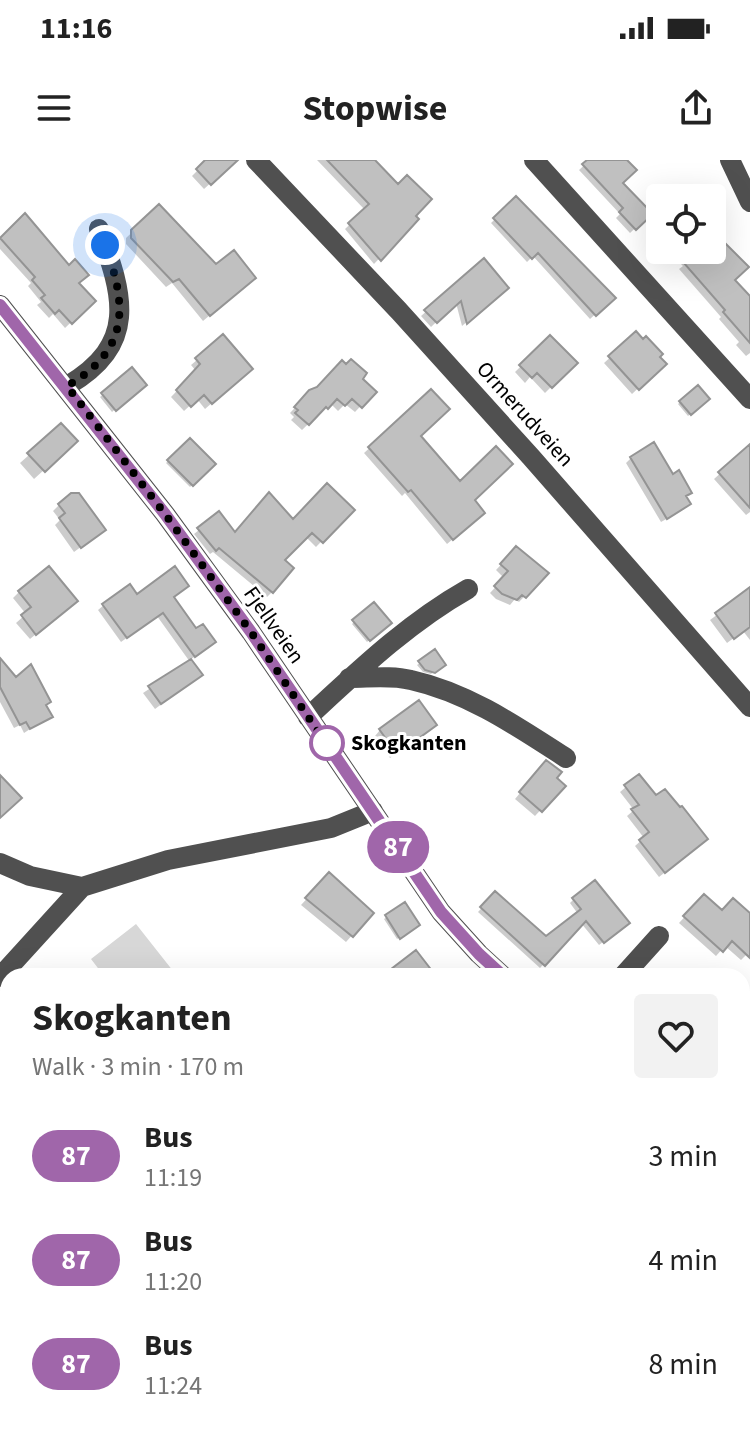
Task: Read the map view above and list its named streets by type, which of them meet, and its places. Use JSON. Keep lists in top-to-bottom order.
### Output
{
  "streets": {
    "street": ["Ormerudveien", "Fjellveien"]
  },
  "places": ["Skogkanten"],
  "lines": ["bus line 87"],
  "page": {
    "status": "11:16",
    "header": "Stopwise",
    "on_map": "87",
    "heading": ["Skogkanten", "Walk · 3 min · 170 m"],
    "list": [
      {
        "mark": "87",
        "name": "Bus",
        "note": "11:19",
        "value": "3 min"
      },
      {
        "mark": "87",
        "name": "Bus",
        "note": "11:20",
        "value": "4 min"
      },
      {
        "mark": "87",
        "name": "Bus",
        "note": "11:24",
        "value": "8 min"
      }
    ]
  }
}
